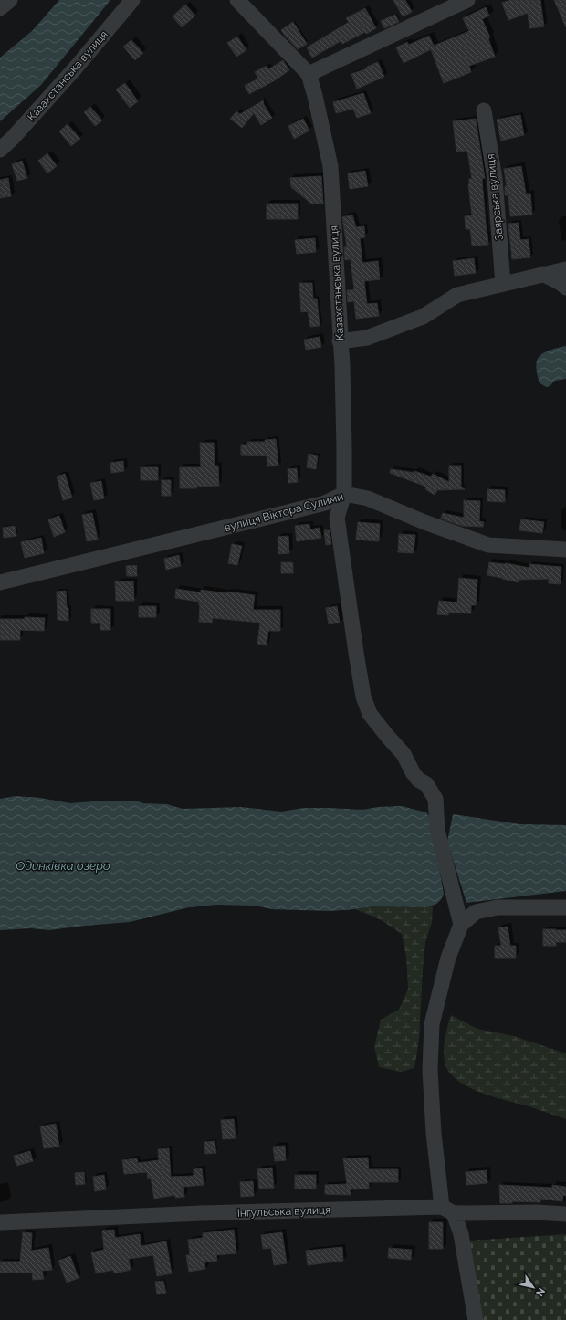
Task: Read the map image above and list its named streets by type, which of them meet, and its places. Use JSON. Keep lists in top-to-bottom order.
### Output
{
  "streets": {
    "street": [
      "Казахстанська вулиця",
      "Заярська вулиця",
      "вулиця Віктора Сулими",
      "Інгульська вулиця"
    ]
  },
  "crossings": [
    ["Казахстанська вулиця", "вулиця Віктора Сулими"]
  ],
  "water": ["Одинківка озеро"],
  "north": "bottom right"
}
